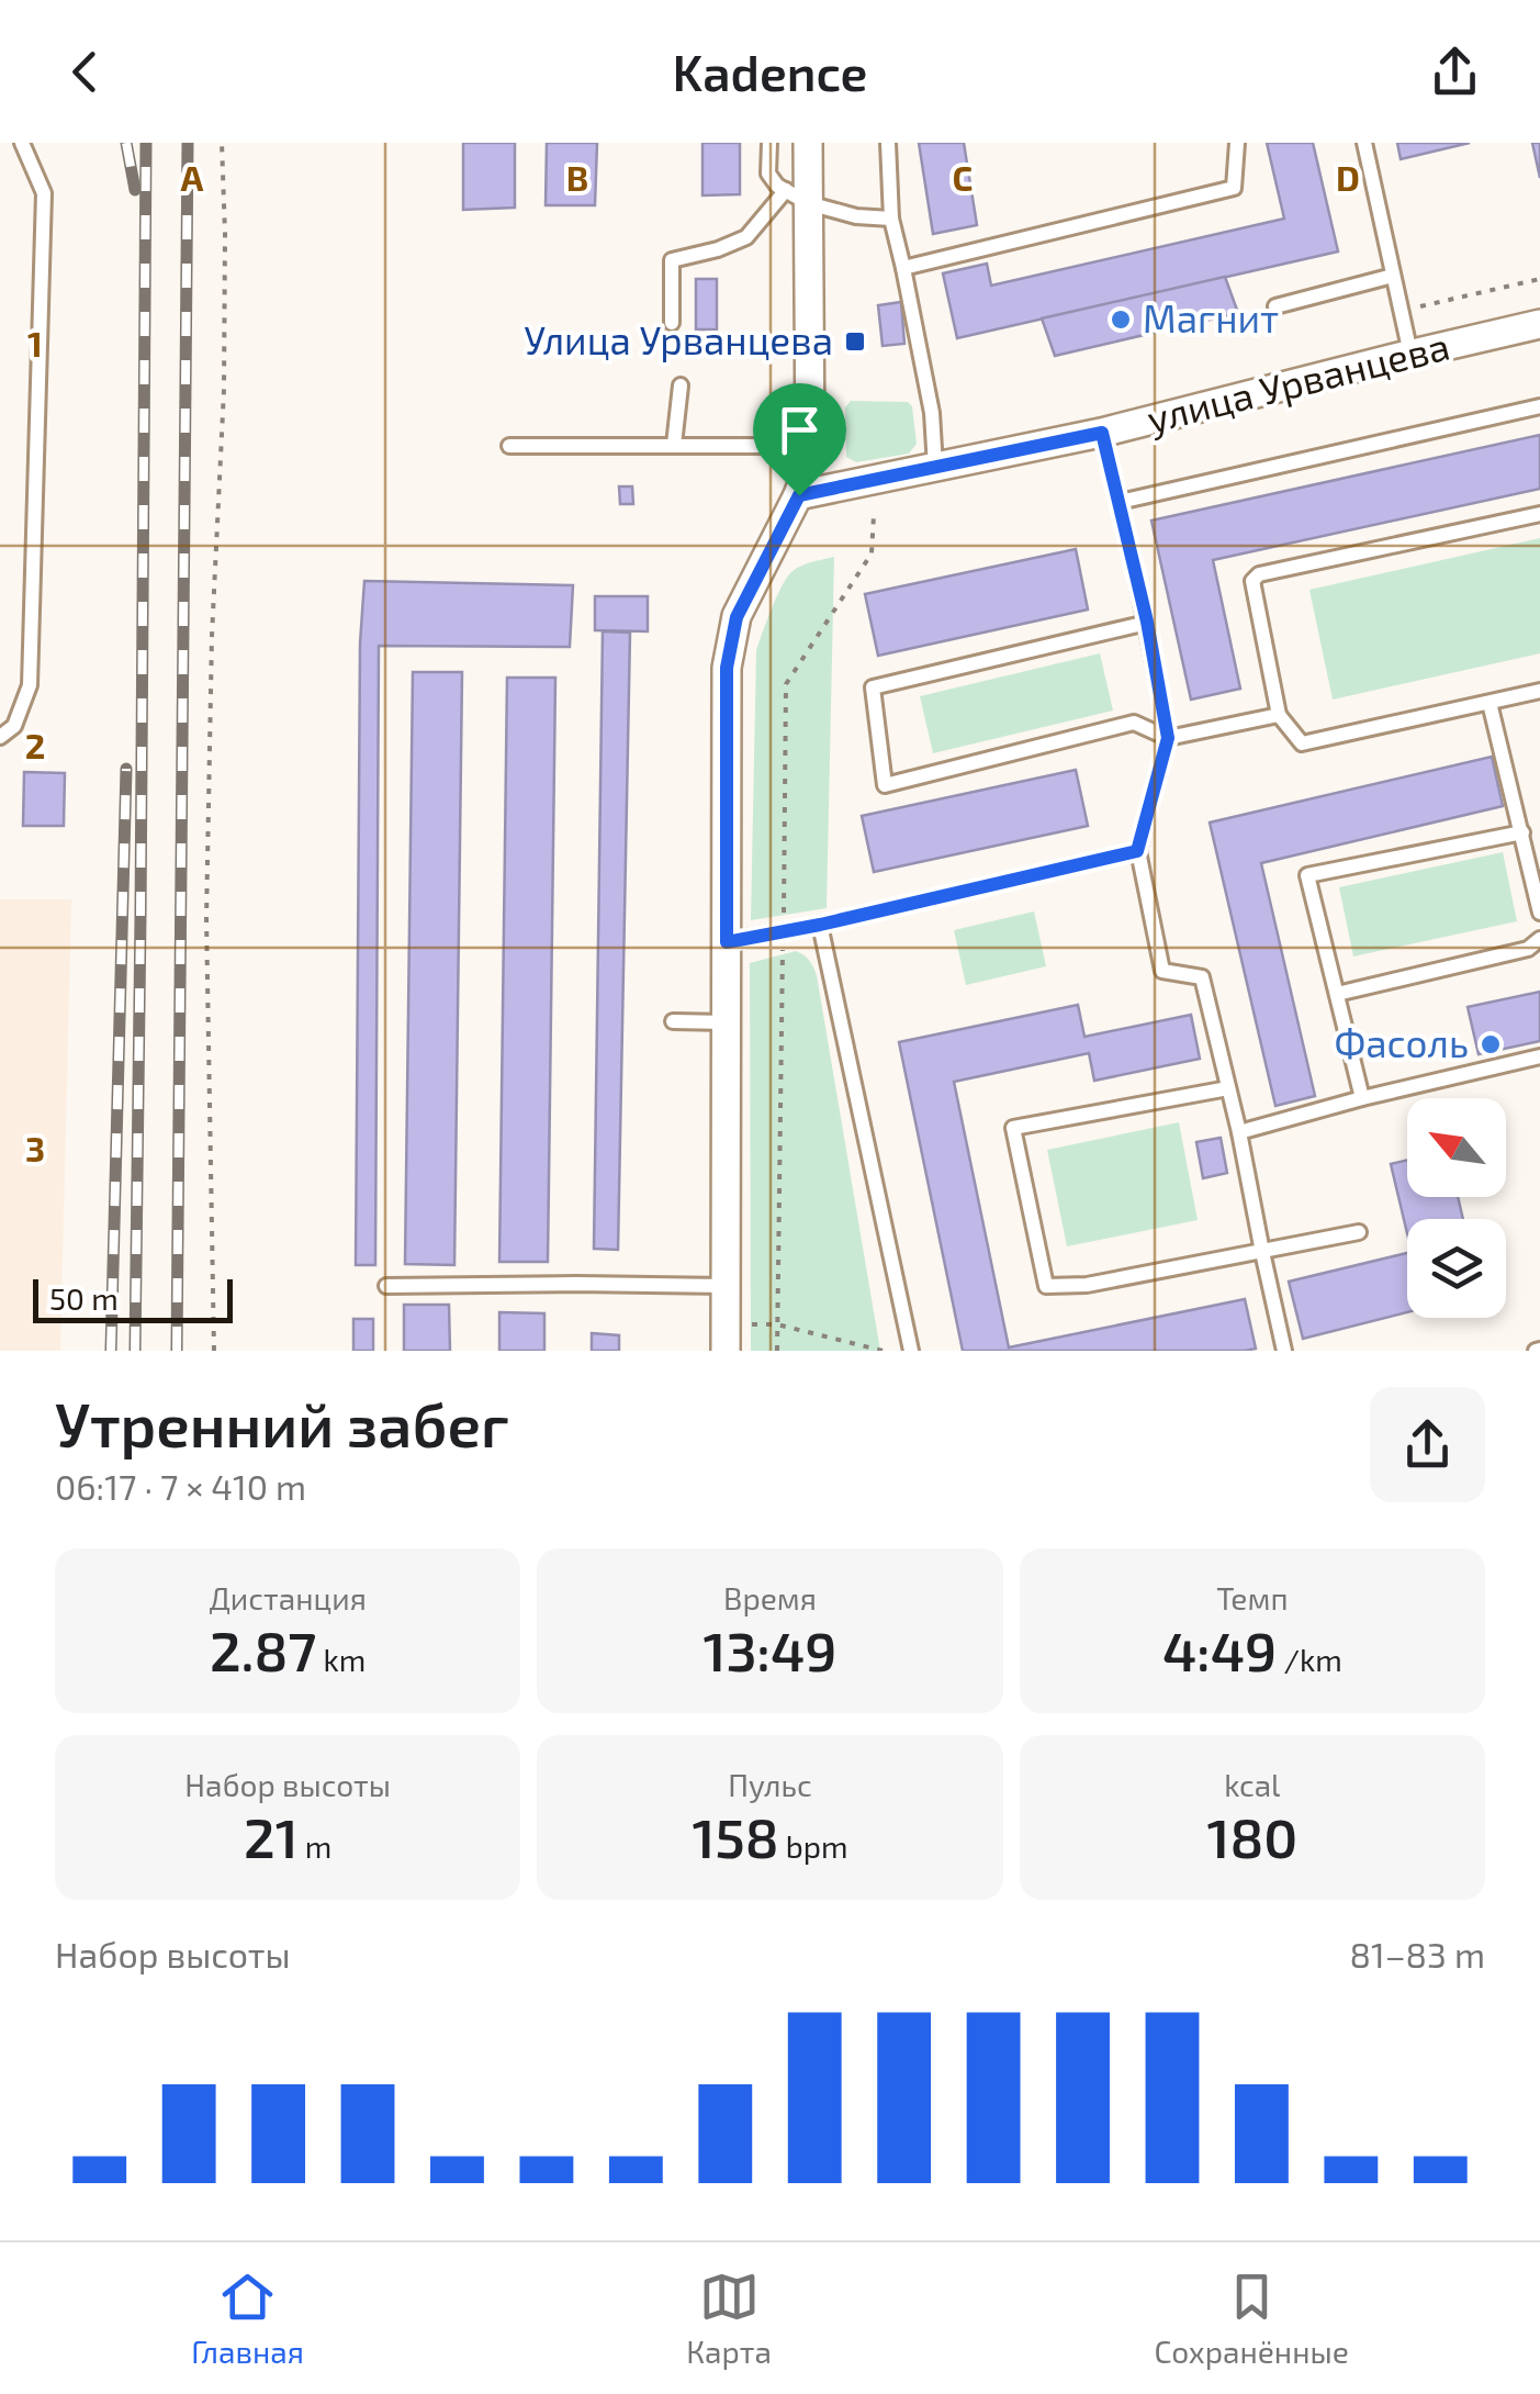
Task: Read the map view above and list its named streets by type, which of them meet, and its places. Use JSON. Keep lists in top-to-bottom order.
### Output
{
  "streets": {
    "street": ["улица Урванцева"]
  },
  "places": {
    "other": ["Магнит", "Фасоль"],
    "transit": ["Улица Урванцева"]
  },
  "scale_bar": "50 m",
  "north": "top left",
  "page": {
    "header": "Kadence",
    "scale": "50 m",
    "heading": ["Утренний забег", "06:17 · 7 × 410 m"],
    "stats": [
      ["Дистанция", "2.87 km"],
      ["Время", "13:49"],
      ["Темп", "4:49 /km"],
      ["Набор высоты", "21 m"],
      ["Пульс", "158 bpm"],
      ["kcal", "180"]
    ],
    "chart": ["Набор высоты", "81–83 m"],
    "tabs": ["Главная", "Карта", "Сохранённые"]
  },
  "grid": {
    "columns": [
      "A",
      "B",
      "C",
      "D"
    ],
    "rows": ["1", "2", "3"]
  }
}
